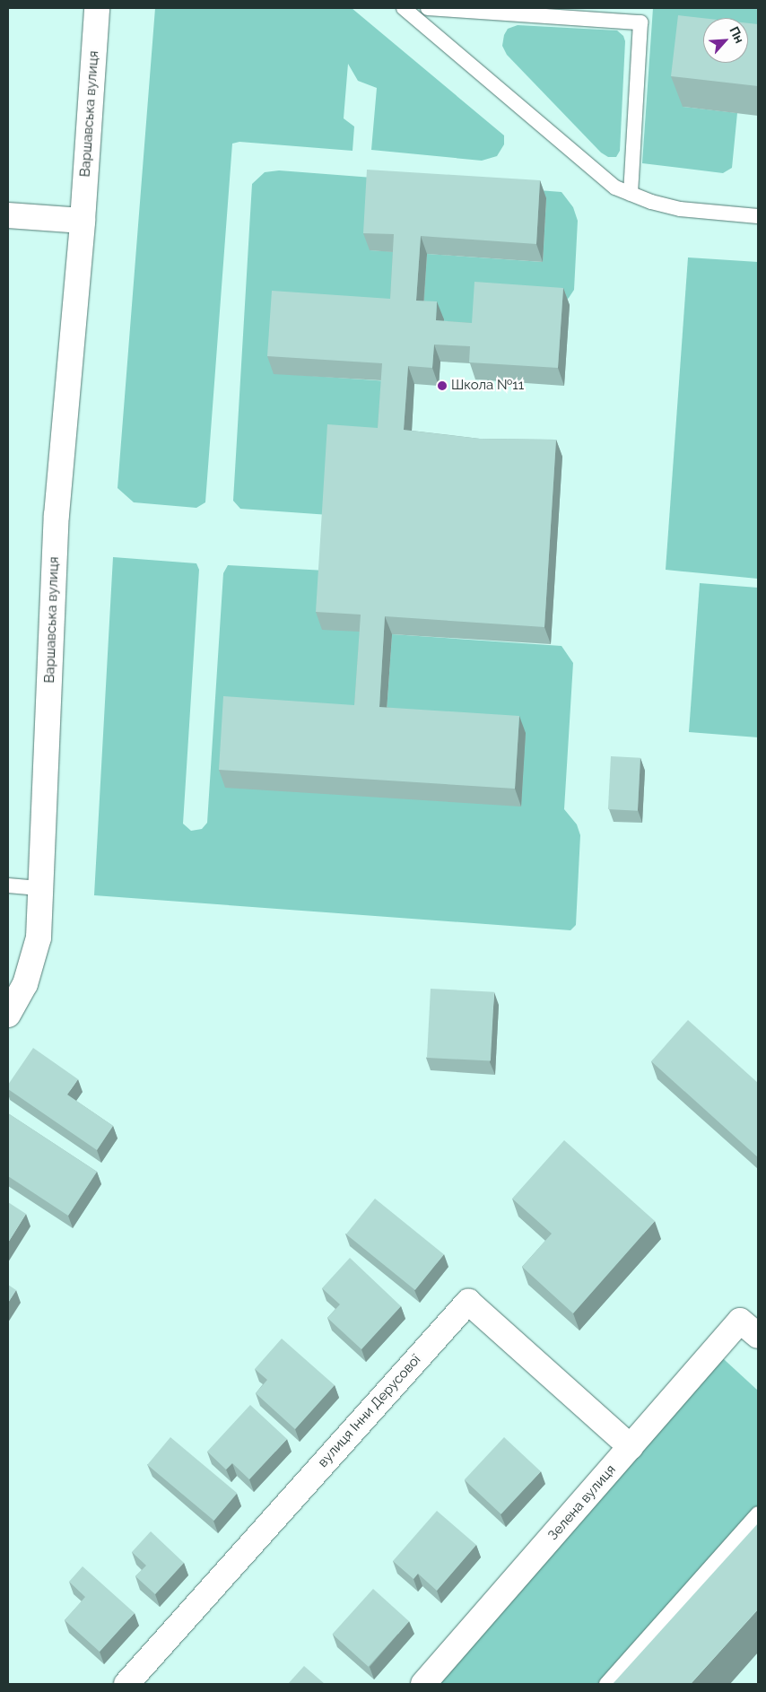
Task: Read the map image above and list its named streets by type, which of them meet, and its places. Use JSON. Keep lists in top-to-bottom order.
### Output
{
  "streets": {
    "street": ["Варшавська вулиця", "вулиця Інни Дерусової", "Зелена вулиця"]
  },
  "crossings": [
    ["вулиця Інни Дерусової", "Зелена вулиця"]
  ],
  "places": ["Школа №11"],
  "north": "top right"
}
